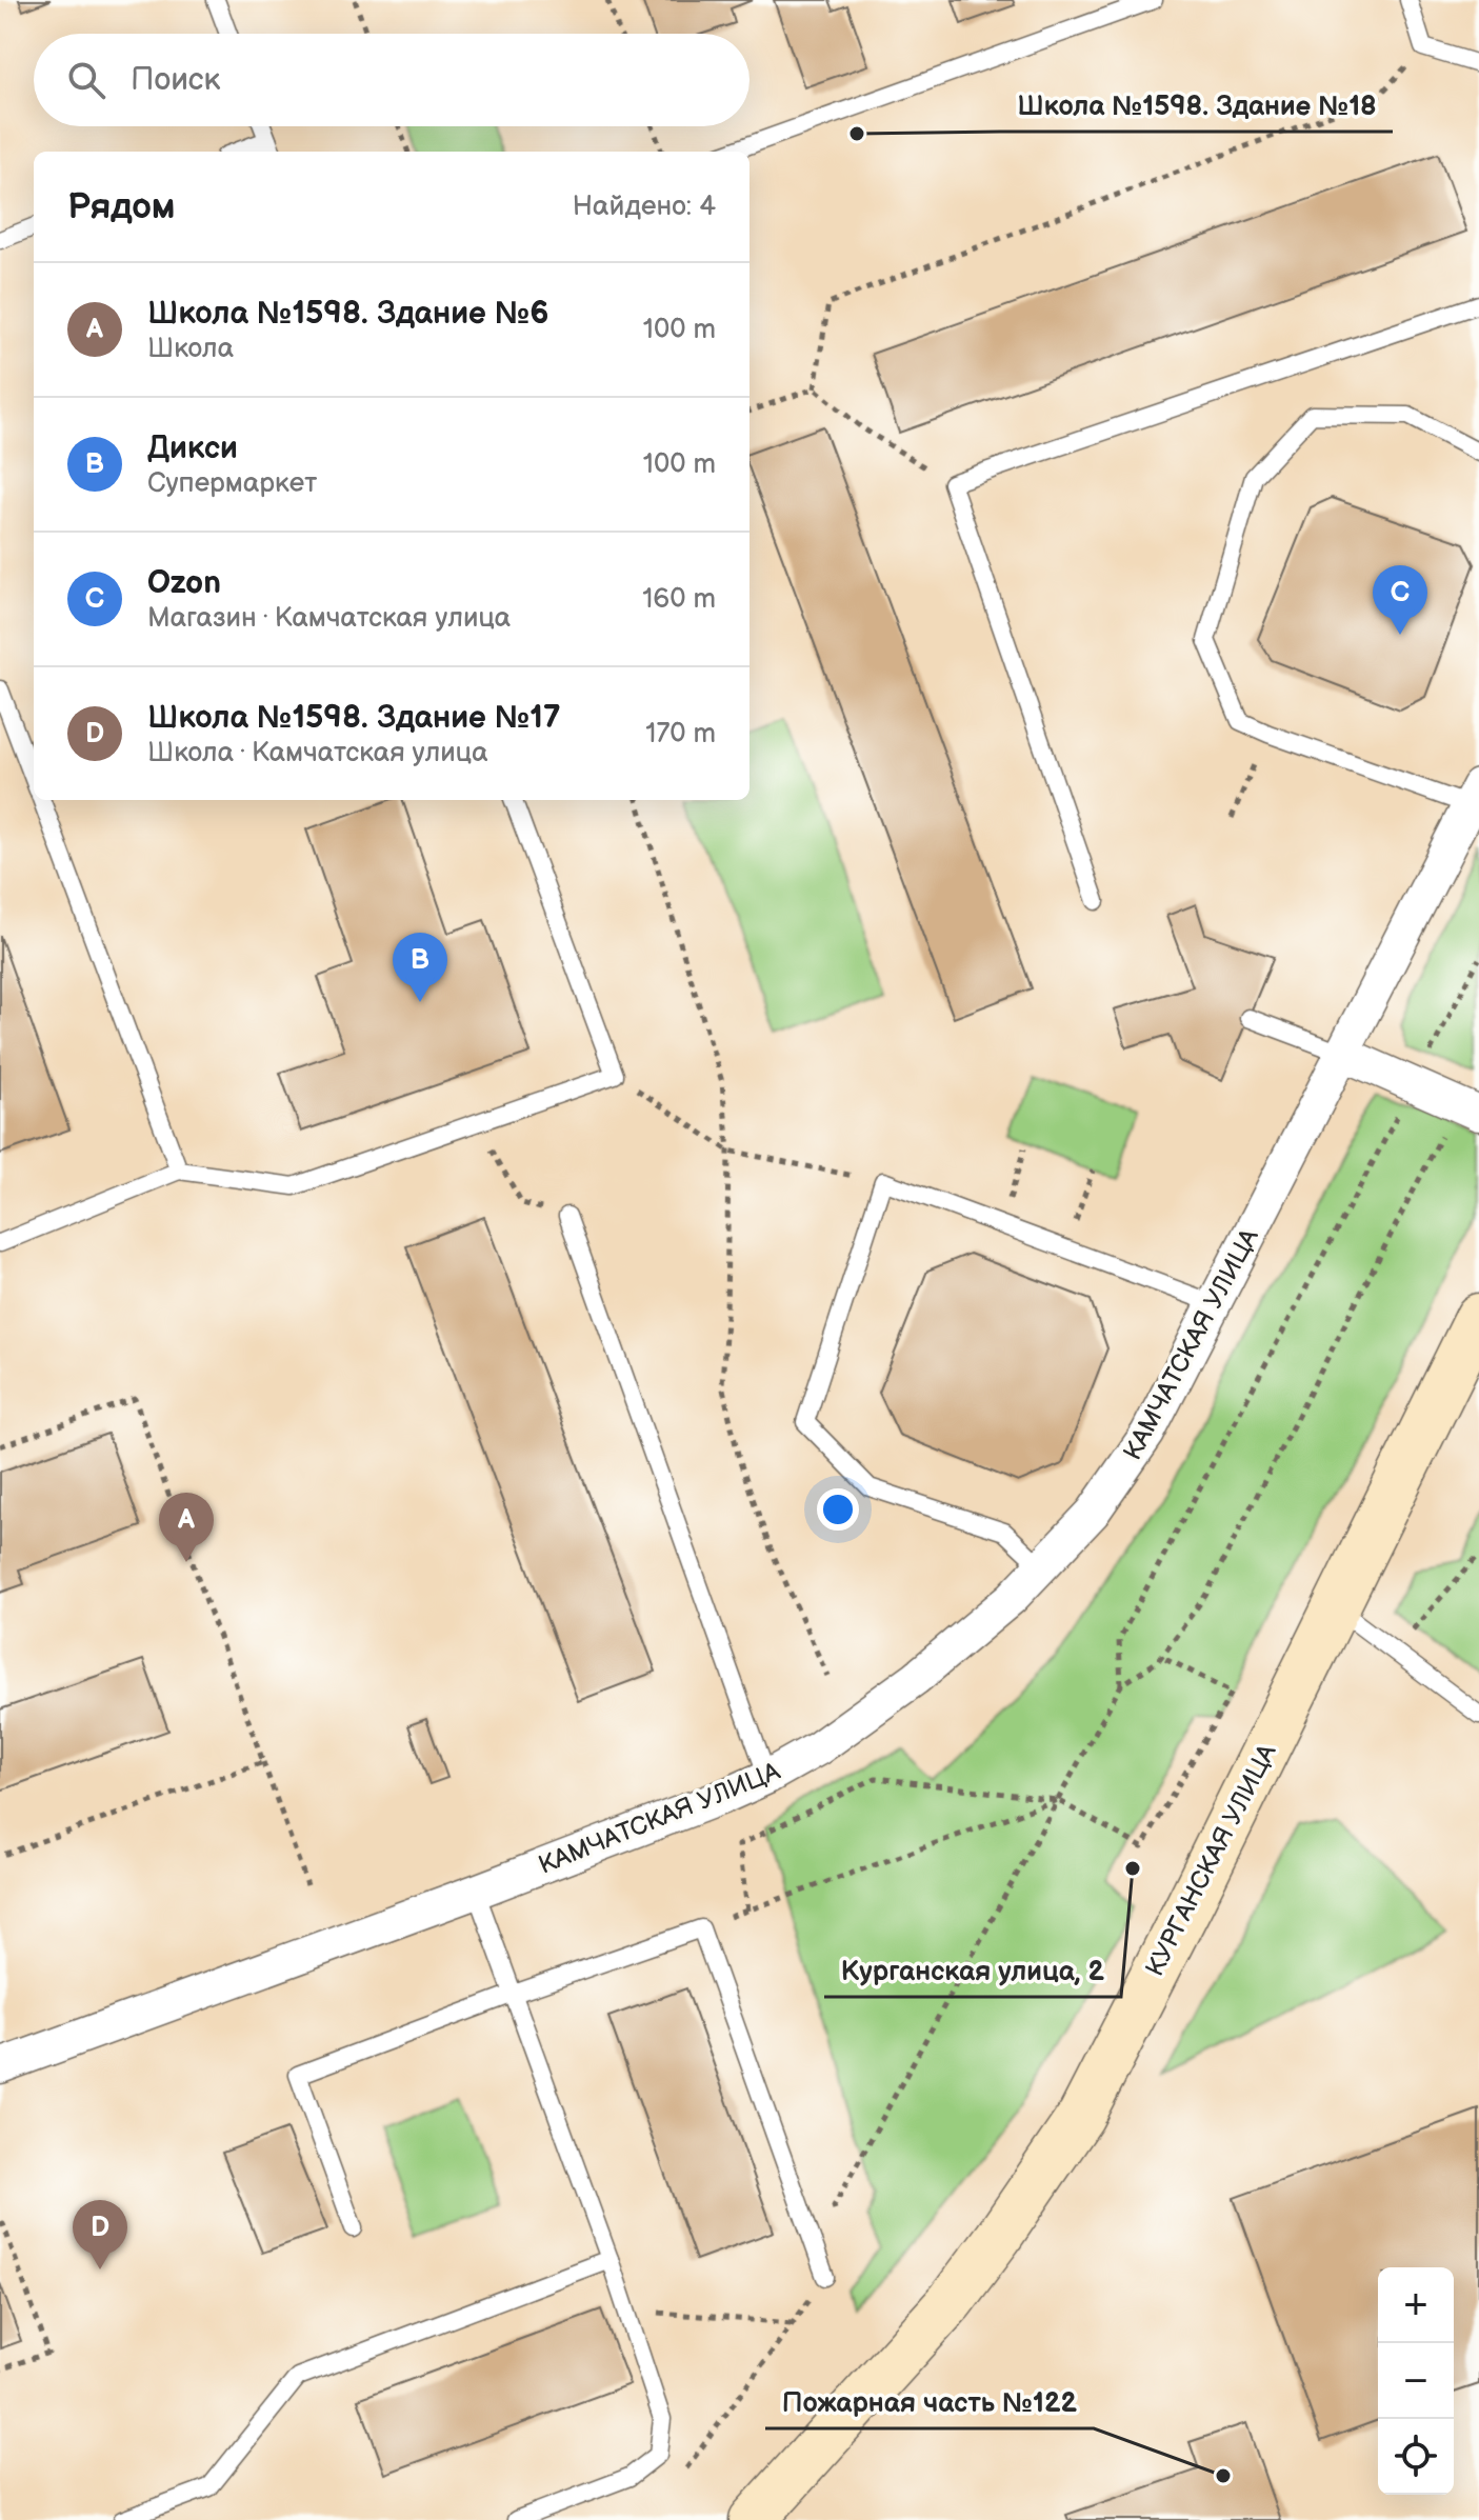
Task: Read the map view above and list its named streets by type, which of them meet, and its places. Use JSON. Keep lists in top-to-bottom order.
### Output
{
  "streets": {
    "street": ["КАМЧАТСКАЯ УЛИЦА", "КУРГАНСКАЯ УЛИЦА"]
  },
  "places": ["Школа №1598. Здание №18", "Курганская улица, 2", "Пожарная часть №122"],
  "page": {
    "search": "Поиск",
    "heading": ["Рядом", "Найдено: 4"],
    "list": [
      {
        "mark": "A",
        "name": "Школа №1598. Здание №6",
        "note": "Школа",
        "value": "100 m"
      },
      {
        "mark": "B",
        "name": "Дикси",
        "note": "Супермаркет",
        "value": "100 m"
      },
      {
        "mark": "C",
        "name": "Ozon",
        "note": "Магазин · Камчатская улица",
        "value": "160 m"
      },
      {
        "mark": "D",
        "name": "Школа №1598. Здание №17",
        "note": "Школа · Камчатская улица",
        "value": "170 m"
      }
    ],
    "pins": [
      "C",
      "B",
      "A",
      "D"
    ],
    "map_buttons": ["+", "−"]
  }
}
